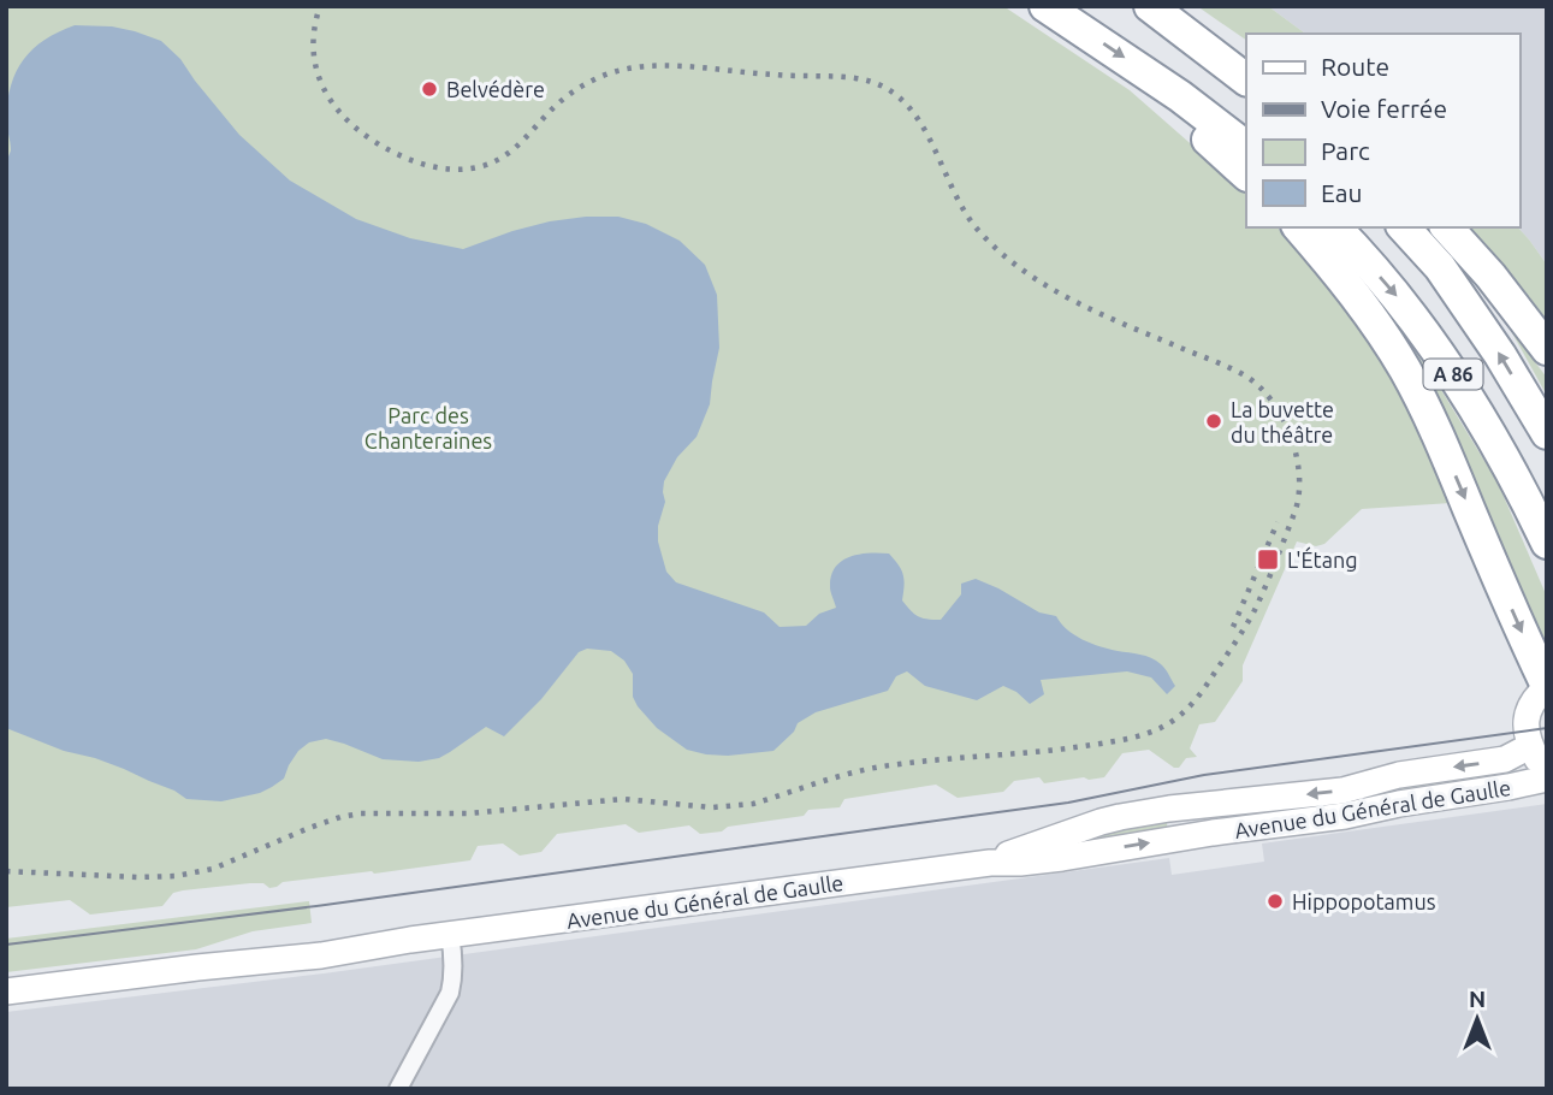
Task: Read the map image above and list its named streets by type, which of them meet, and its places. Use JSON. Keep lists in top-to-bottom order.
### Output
{
  "streets": {
    "highway": ["A 86"],
    "main road": ["Avenue du Général de Gaulle"]
  },
  "parks": ["Parc des Chanteraines"],
  "places": {
    "other": ["Belvédère", "La buvette du théâtre", "Hippopotamus"],
    "transit": ["L'Étang"]
  },
  "legend": [
    "Route",
    "Voie ferrée",
    "Parc",
    "Eau"
  ],
  "north": "top"
}
